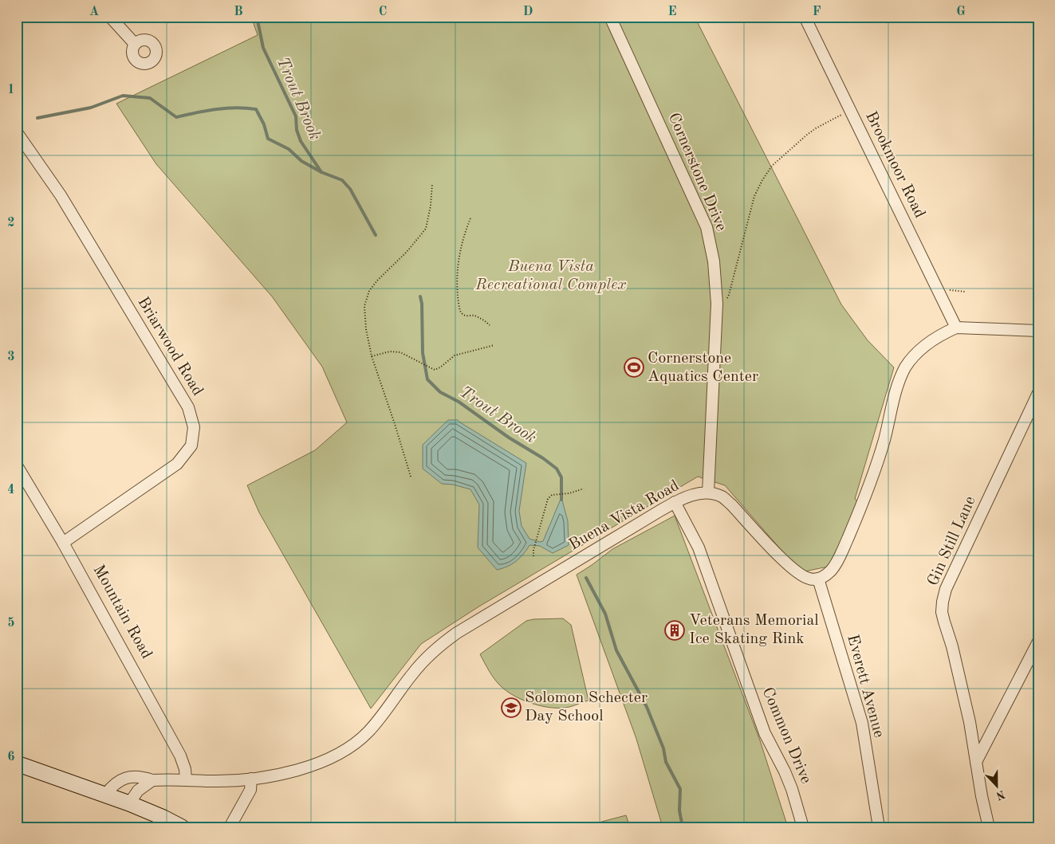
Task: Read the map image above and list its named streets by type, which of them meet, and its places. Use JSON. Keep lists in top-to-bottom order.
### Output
{
  "streets": {
    "street": [
      "Brookmoor Road",
      "Cornerstone Drive",
      "Briarwood Road",
      "Buena Vista Road",
      "Gin Still Lane",
      "Mountain Road",
      "Everett Avenue",
      "Common Drive"
    ]
  },
  "crossings": [
    ["Cornerstone Drive", "Buena Vista Road"],
    ["Briarwood Road", "Mountain Road"],
    ["Buena Vista Road", "Mountain Road"],
    ["Buena Vista Road", "Common Drive"]
  ],
  "water": ["Trout Brook"],
  "parks": ["Buena Vista Recreational Complex"],
  "places": {
    "sports": ["Cornerstone Aquatics Center"],
    "building": ["Veterans Memorial Ice Skating Rink"],
    "school or university": ["Solomon Schecter Day School"]
  },
  "north": "bottom",
  "grid": {
    "columns": [
      "A",
      "B",
      "C",
      "D",
      "E",
      "F",
      "G"
    ],
    "rows": [
      "1",
      "2",
      "3",
      "4",
      "5",
      "6"
    ]
  }
}
